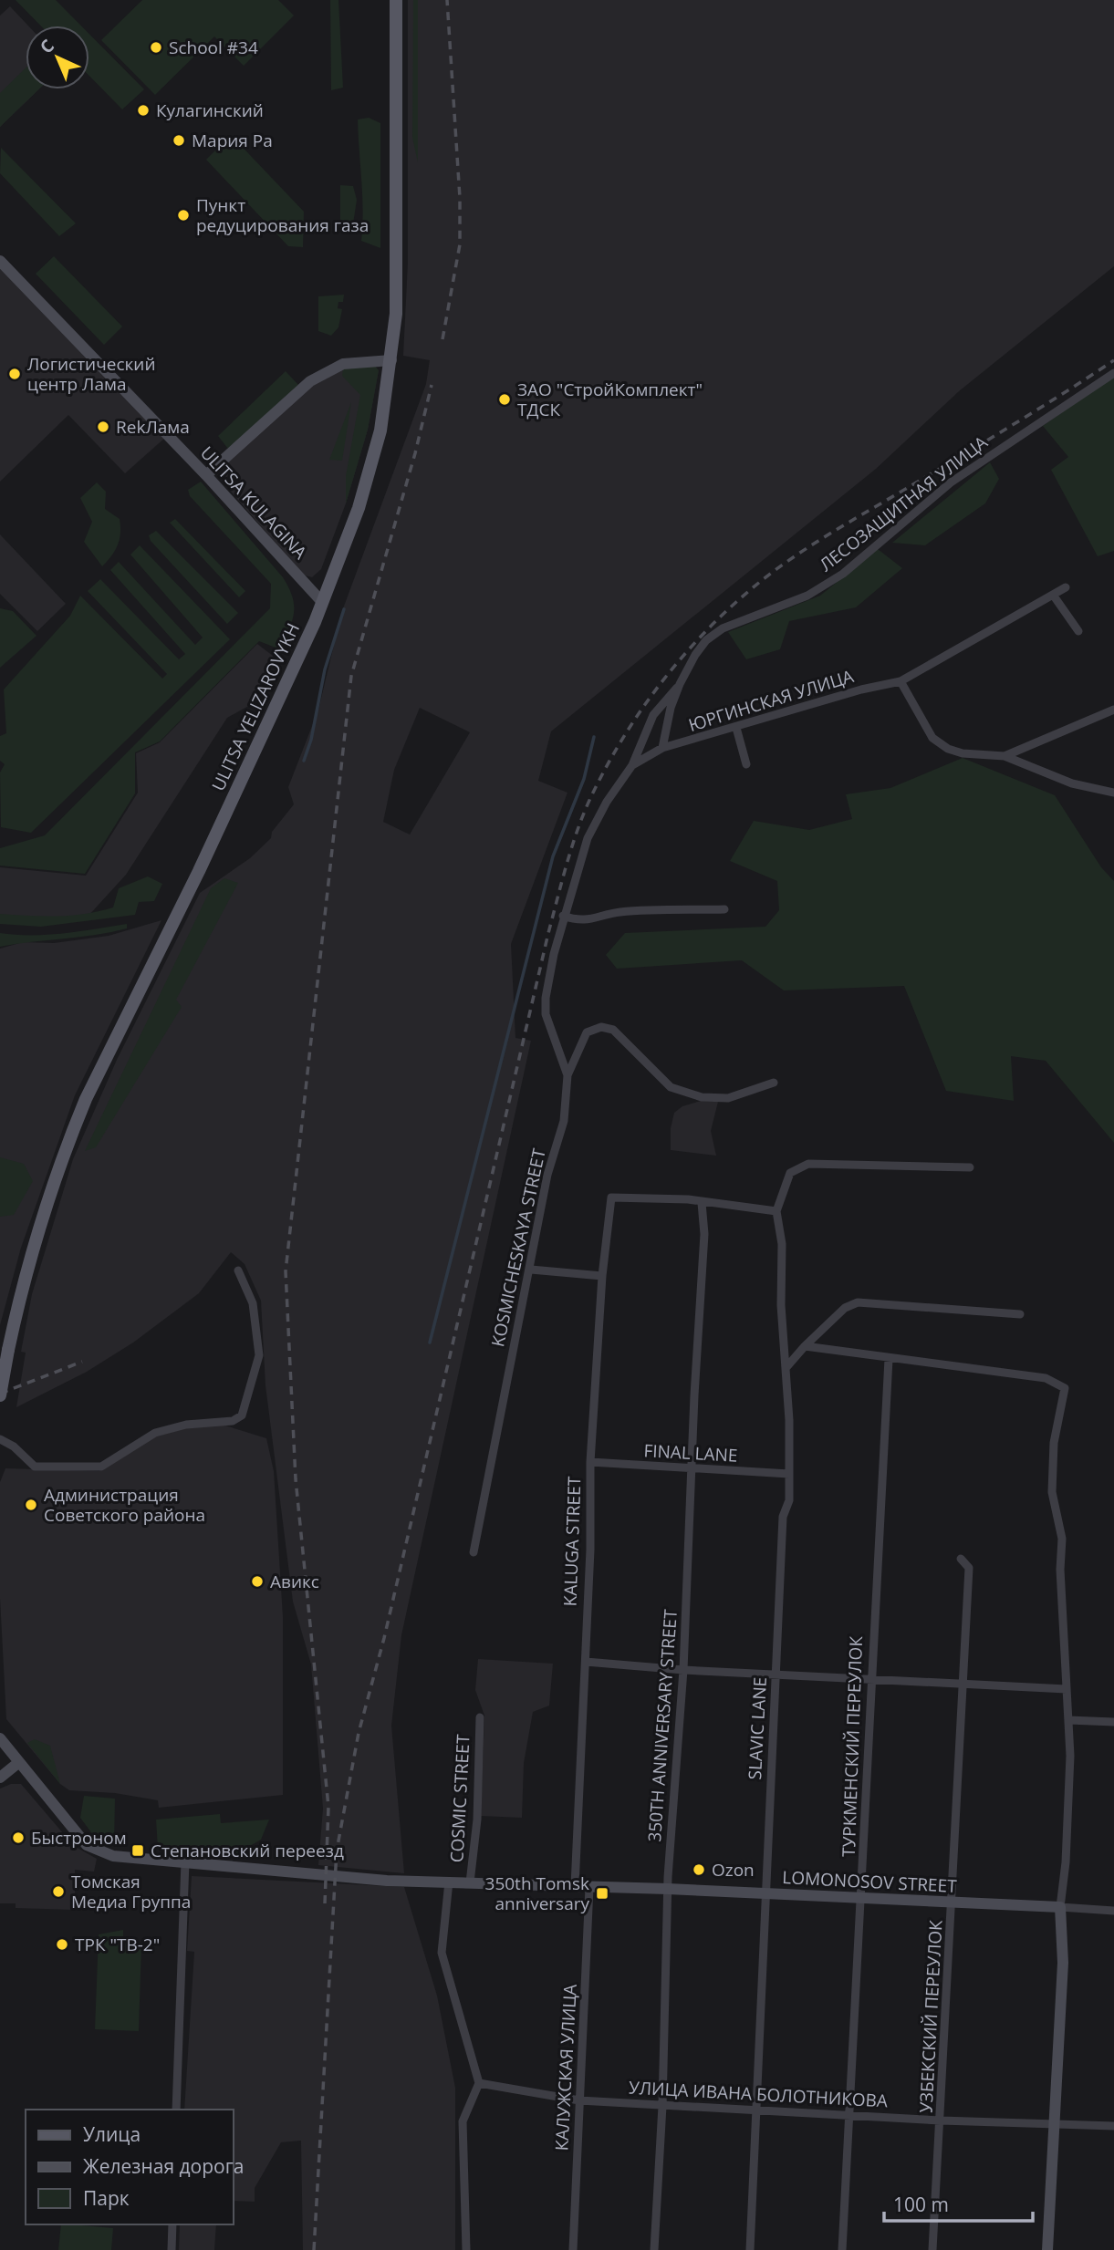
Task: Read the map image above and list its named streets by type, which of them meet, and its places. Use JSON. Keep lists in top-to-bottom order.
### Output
{
  "streets": {
    "main road": ["ULITSA YELIZAROVYKH"],
    "street": [
      "ULITSA KULAGINA",
      "ЛЕСОЗАЩИТНАЯ УЛИЦА",
      "ЮРГИНСКАЯ УЛИЦА",
      "KOSMICHESKAYA STREET",
      "FINAL LANE",
      "KALUGA STREET",
      "350TH ANNIVERSARY STREET",
      "SLAVIC LANE",
      "ТУРКМЕНСКИЙ ПЕРЕУЛОК",
      "COSMIC STREET",
      "LOMONOSOV STREET",
      "УЗБЕКСКИЙ ПЕРЕУЛОК",
      "КАЛУЖСКАЯ УЛИЦА",
      "УЛИЦА ИВАНА БОЛОТНИКОВА"
    ]
  },
  "crossings": [
    ["ULITSA KULAGINA", "ULITSA YELIZAROVYKH"],
    ["ЛЕСОЗАЩИТНАЯ УЛИЦА", "ЮРГИНСКАЯ УЛИЦА"],
    ["ЮРГИНСКАЯ УЛИЦА", "KOSMICHESKAYA STREET"],
    ["FINAL LANE", "KALUGA STREET"],
    ["FINAL LANE", "350TH ANNIVERSARY STREET"],
    ["FINAL LANE", "SLAVIC LANE"],
    ["KALUGA STREET", "350TH ANNIVERSARY STREET"],
    ["KALUGA STREET", "LOMONOSOV STREET"],
    ["350TH ANNIVERSARY STREET", "LOMONOSOV STREET"],
    ["350TH ANNIVERSARY STREET", "УЛИЦА ИВАНА БОЛОТНИКОВА"],
    ["SLAVIC LANE", "LOMONOSOV STREET"],
    ["SLAVIC LANE", "УЛИЦА ИВАНА БОЛОТНИКОВА"],
    ["ТУРКМЕНСКИЙ ПЕРЕУЛОК", "LOMONOSOV STREET"],
    ["ТУРКМЕНСКИЙ ПЕРЕУЛОК", "УЛИЦА ИВАНА БОЛОТНИКОВА"],
    ["COSMIC STREET", "LOMONOSOV STREET"],
    ["LOMONOSOV STREET", "УЗБЕКСКИЙ ПЕРЕУЛОК"],
    ["LOMONOSOV STREET", "КАЛУЖСКАЯ УЛИЦА"],
    ["УЗБЕКСКИЙ ПЕРЕУЛОК", "УЛИЦА ИВАНА БОЛОТНИКОВА"],
    ["КАЛУЖСКАЯ УЛИЦА", "УЛИЦА ИВАНА БОЛОТНИКОВА"]
  ],
  "places": {
    "other": [
      "School #34",
      "Кулагинский",
      "Мария Ра",
      "Пункт редуцирования газа",
      "Логистический центр Лама",
      "ЗАО \"СтройКомплект\" ТДСК",
      "RekЛама",
      "Администрация Советского района",
      "Авикс",
      "Быстроном",
      "Ozon",
      "Томская Медиа Группа",
      "ТРК \"ТВ-2\""
    ],
    "transit": ["Степановский переезд", "350th Tomsk anniversary"]
  },
  "legend": ["Улица", "Железная дорога", "Парк"],
  "scale_bar": "100 m",
  "north": "top left"
}
